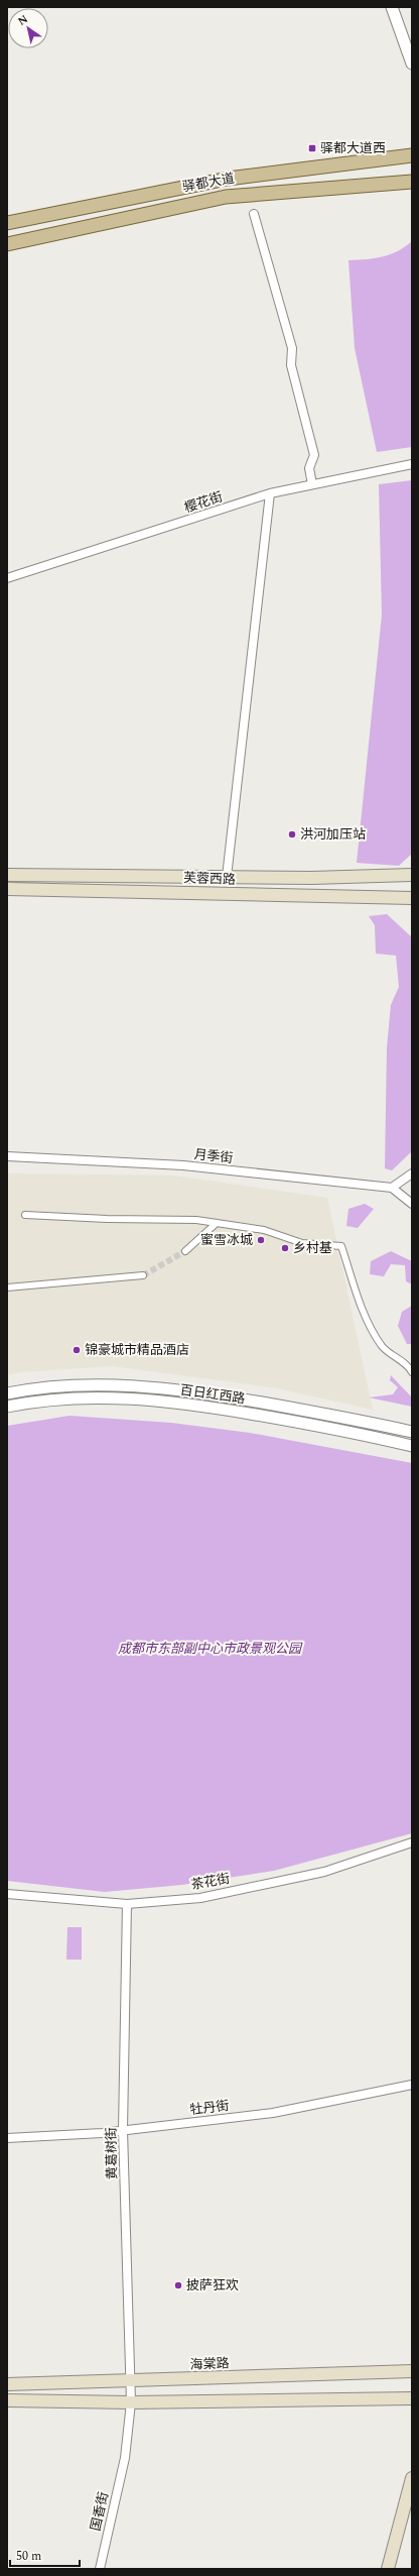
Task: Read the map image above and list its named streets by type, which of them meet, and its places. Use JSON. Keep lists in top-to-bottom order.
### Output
{
  "streets": {
    "main road": ["驿都大道", "芙蓉西路", "海棠路"],
    "street": [
      "樱花街",
      "月季街",
      "百日红西路",
      "茶花街",
      "牡丹街",
      "黄葛树街",
      "国香街"
    ]
  },
  "crossings": [
    ["茶花街", "黄葛树街"],
    ["牡丹街", "黄葛树街"],
    ["黄葛树街", "海棠路"],
    ["黄葛树街", "国香街"]
  ],
  "parks": ["成都市东部副中心市政景观公园"],
  "places": {
    "transit": ["驿都大道西"],
    "other": [
      "洪河加压站",
      "蜜雪冰城",
      "乡村基",
      "锦豪城市精品酒店",
      "披萨狂欢"
    ]
  },
  "scale_bar": "50 m",
  "north": "top left"
}
